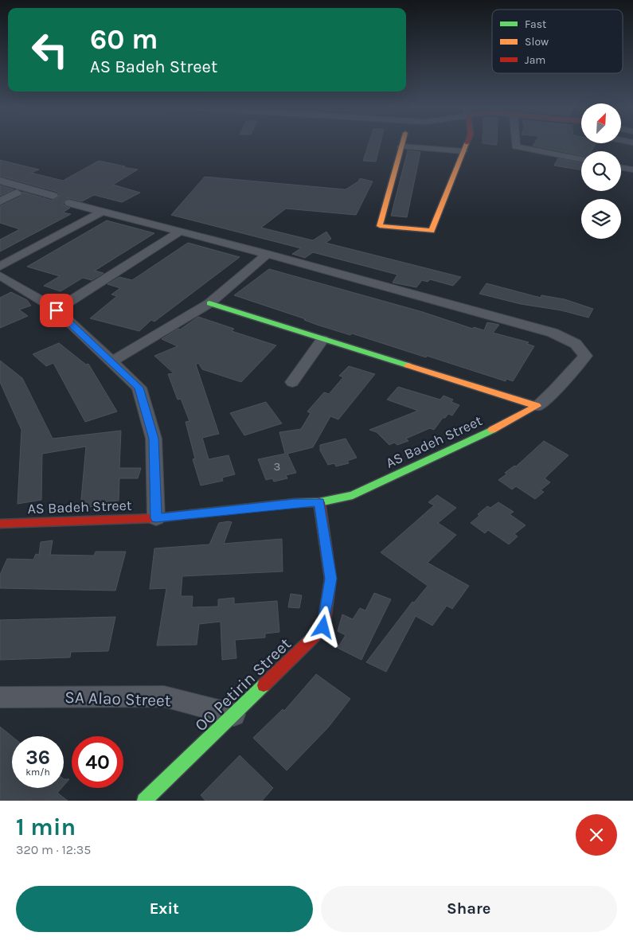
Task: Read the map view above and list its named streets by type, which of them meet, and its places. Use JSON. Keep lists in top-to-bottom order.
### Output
{
  "streets": {
    "street": ["AS Badeh Street", "OO Petirin Street", "SA Alao Street"]
  },
  "crossings": [
    ["AS Badeh Street", "OO Petirin Street"],
    ["OO Petirin Street", "SA Alao Street"]
  ],
  "house_numbers": ["3"],
  "legend": ["Fast", "Slow", "Jam"],
  "north": "top right",
  "page": {
    "turn": ["60 m", "AS Badeh Street"],
    "speed": "36 km/h",
    "limit": "40",
    "heading": ["1 min", "320 m · 12:35"],
    "buttons": ["Exit", "Share"]
  }
}
